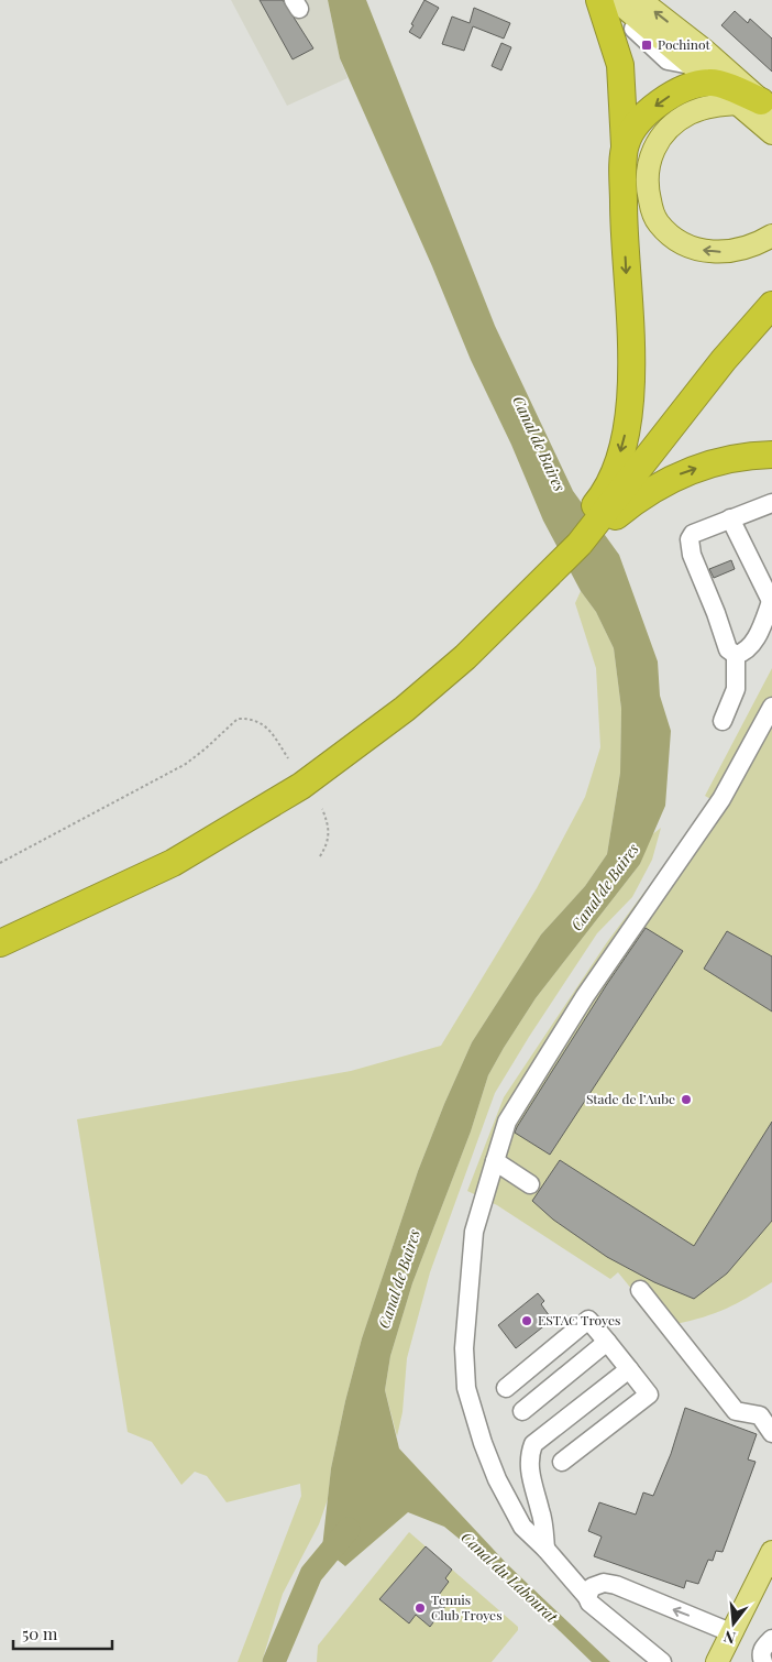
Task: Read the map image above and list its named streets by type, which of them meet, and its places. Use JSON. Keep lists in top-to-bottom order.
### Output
{
  "water": ["Canal de Baires", "Canal du Labourat"],
  "places": {
    "transit": ["Pochinot"],
    "other": ["Stade de l’Aube", "ESTAC Troyes", "Tennis Club Troyes"]
  },
  "scale_bar": "50 m",
  "north": "bottom"
}
